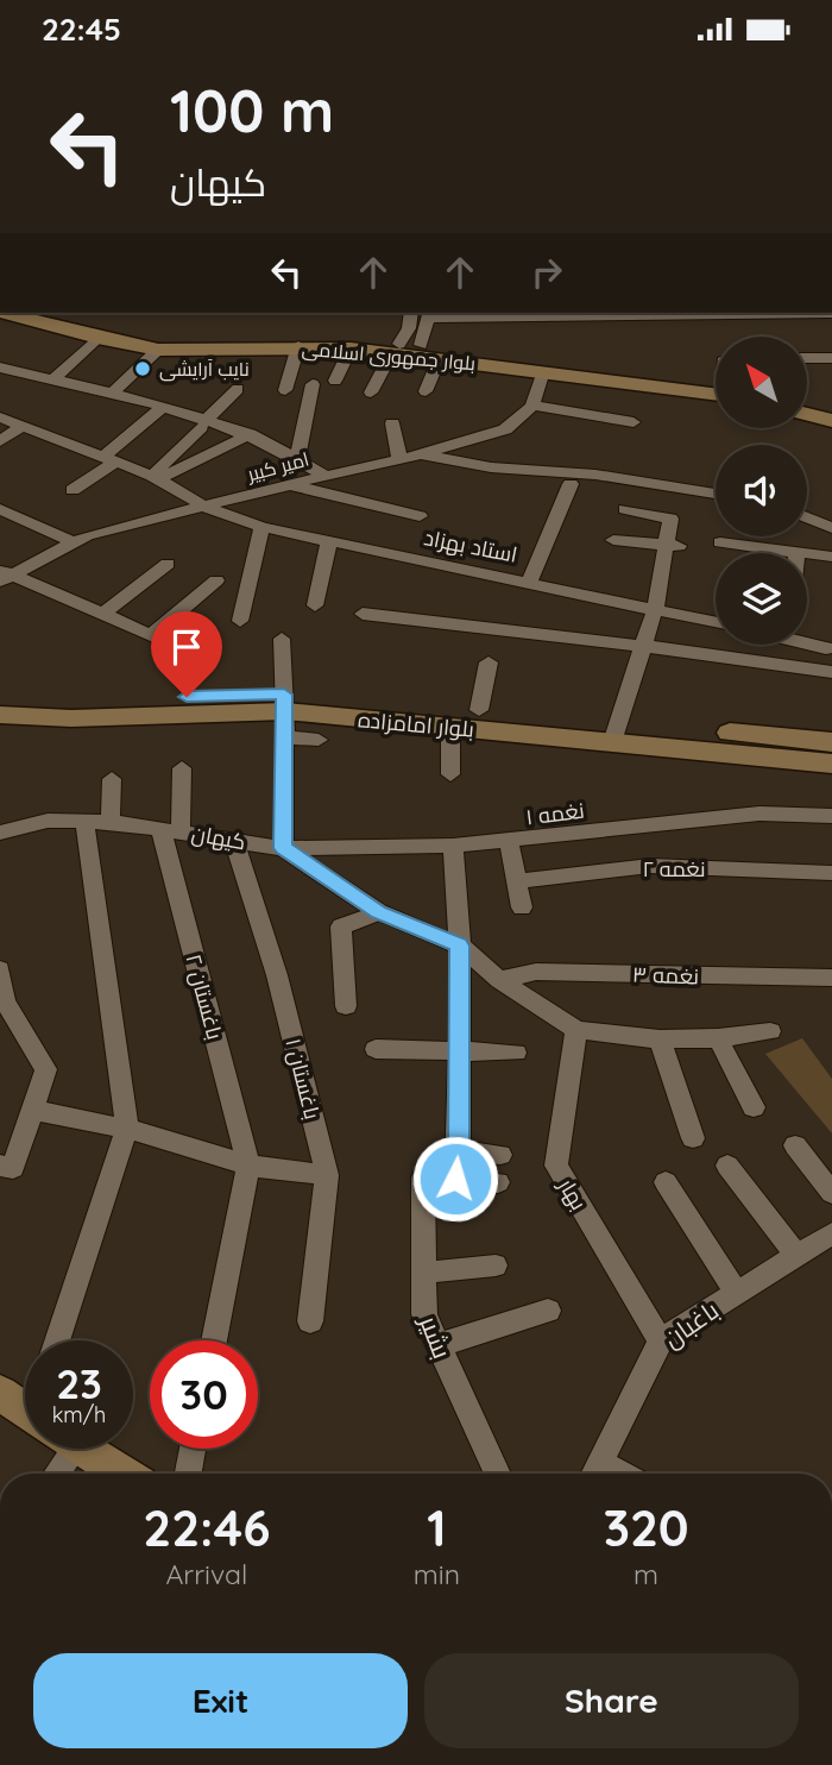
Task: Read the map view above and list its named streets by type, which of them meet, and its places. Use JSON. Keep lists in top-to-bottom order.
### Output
{
  "streets": {
    "main road": ["بلوار جمهوری اسلامی", "بلوار امامزاده"],
    "street": [
      "امیر کبیر",
      "استاد بهزاد",
      "نغمه ۱",
      "کیهان",
      "نغمه ۲",
      "نغمه ۳",
      "باغستان ۲",
      "باغستان ۱",
      "بهار",
      "باغبان",
      "بشیر"
    ]
  },
  "crossings": [
    ["امیر کبیر", "استاد بهزاد"],
    ["نغمه ۱", "کیهان"],
    ["کیهان", "نغمه ۳"],
    ["کیهان", "باغستان ۲"],
    ["کیهان", "باغستان ۱"],
    ["کیهان", "بهار"],
    ["بهار", "باغبان"]
  ],
  "places": ["نایب آرایشی"],
  "north": "top left",
  "page": {
    "status": "22:45",
    "turn": ["100 m", "کیهان"],
    "speed": "23 km/h",
    "limit": "30",
    "eta": [
      "22:46",
      "Arrival",
      "1",
      "min",
      "320",
      "m"
    ],
    "buttons": ["Exit", "Share"]
  }
}
